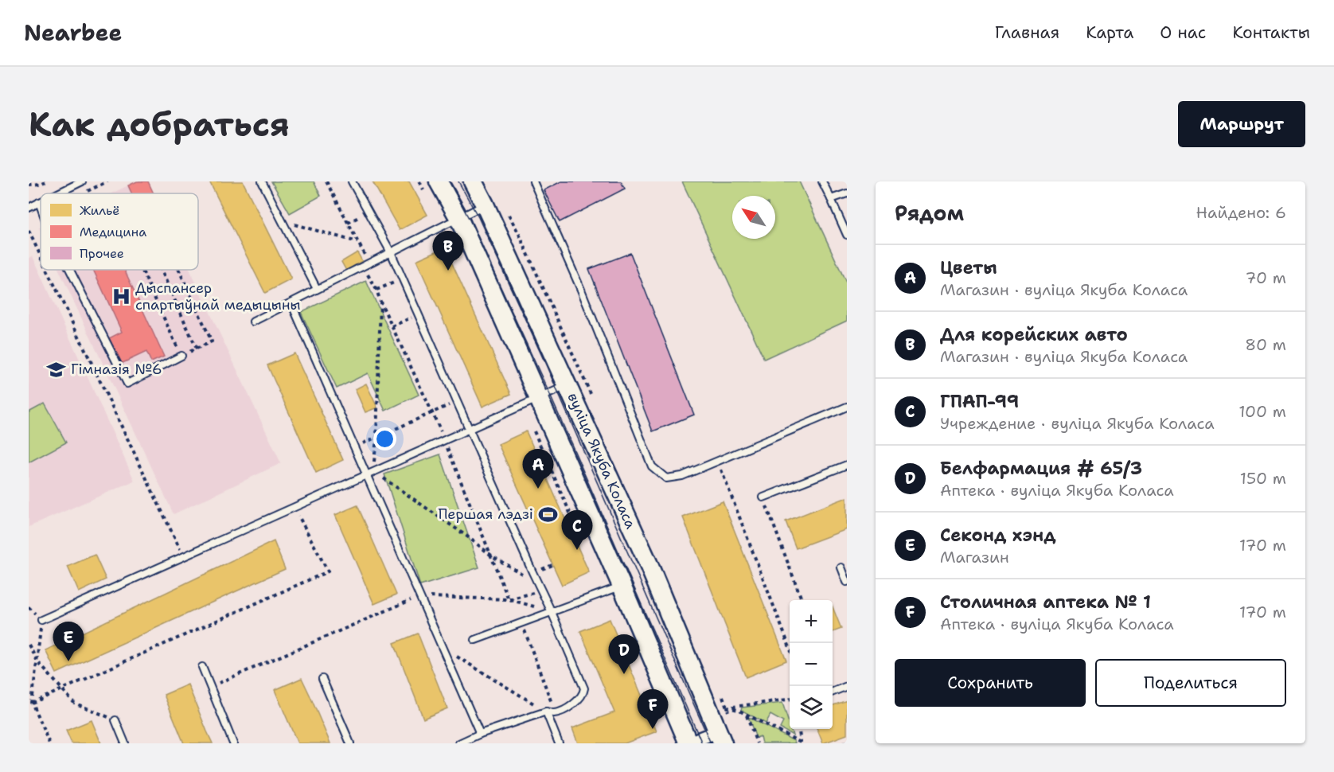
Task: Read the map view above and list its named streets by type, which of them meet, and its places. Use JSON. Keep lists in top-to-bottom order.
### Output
{
  "streets": {
    "main road": ["вуліца Якуба Коласа"]
  },
  "places": {
    "hospital": ["Дыспансер спартыўнай медыцыны"],
    "school or university": ["Гімназія №6"],
    "sports": ["Першая лэдзі"]
  },
  "legend": ["Жильё", "Медицина", "Прочее"],
  "north": "top left",
  "page": {
    "header": "Nearbee",
    "nav": [
      "Главная",
      "Карта",
      "О нас",
      "Контакты"
    ],
    "buttons": [
      "Маршрут",
      ["Сохранить", "Поделиться"]
    ],
    "title": "Как добраться",
    "heading": ["Рядом", "Найдено: 6"],
    "pins": [
      "B",
      "A",
      "C",
      "E",
      "D",
      "F"
    ],
    "list": [
      {
        "mark": "A",
        "name": "Цветы",
        "note": "Магазин · вуліца Якуба Коласа",
        "value": "70 m"
      },
      {
        "mark": "B",
        "name": "Для корейских авто",
        "note": "Магазин · вуліца Якуба Коласа",
        "value": "80 m"
      },
      {
        "mark": "C",
        "name": "ГПАП-99",
        "note": "Учреждение · вуліца Якуба Коласа",
        "value": "100 m"
      },
      {
        "mark": "D",
        "name": "Белфармация # 65/3",
        "note": "Аптека · вуліца Якуба Коласа",
        "value": "150 m"
      },
      {
        "mark": "E",
        "name": "Секонд хэнд",
        "note": "Магазин",
        "value": "170 m"
      },
      {
        "mark": "F",
        "name": "Столичная аптека № 1",
        "note": "Аптека · вуліца Якуба Коласа",
        "value": "170 m"
      }
    ],
    "map_buttons": ["+", "−"]
  }
}
